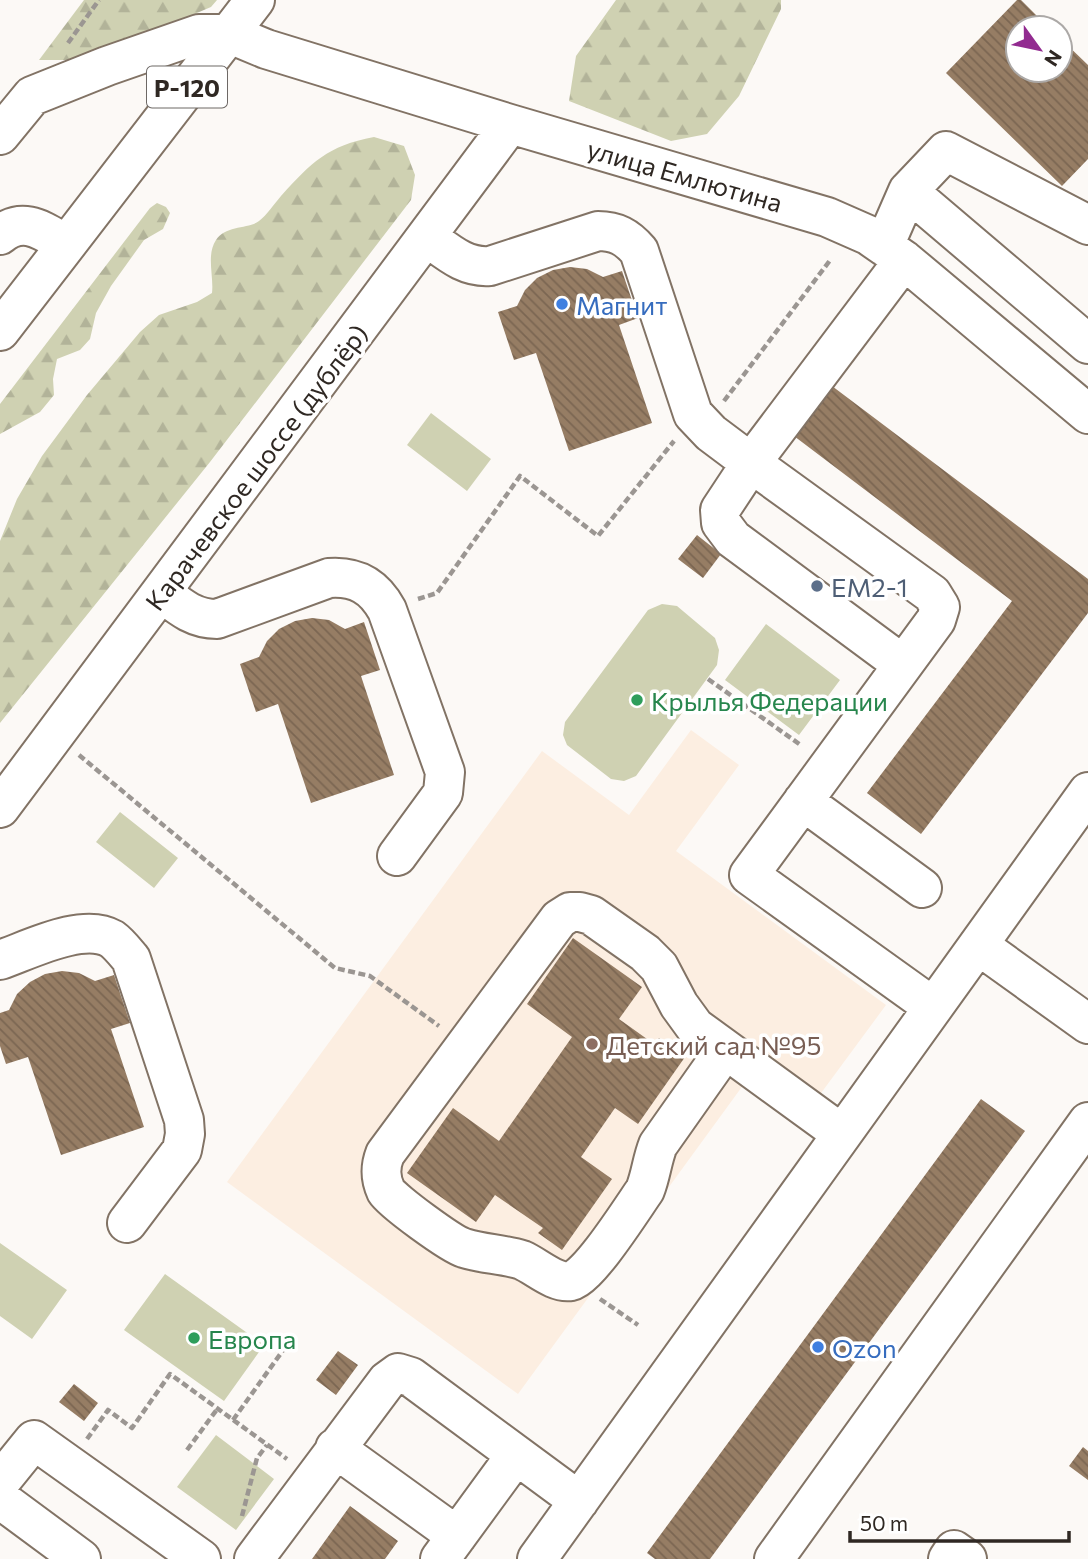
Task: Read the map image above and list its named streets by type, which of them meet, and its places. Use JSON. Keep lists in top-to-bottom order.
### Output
{
  "streets": {
    "main road": ["Р-120", "улица Емлютина", "Карачевское шоссе (дублёр)"]
  },
  "crossings": [
    ["Р-120", "улица Емлютина"],
    ["улица Емлютина", "Карачевское шоссе (дублёр)"]
  ],
  "places": [
    "Магнит",
    "ЕМ2-1",
    "Крылья Федерации",
    "Детский сад №95",
    "Европа",
    "Ozon"
  ],
  "scale_bar": "50 m",
  "north": "bottom right"
}
